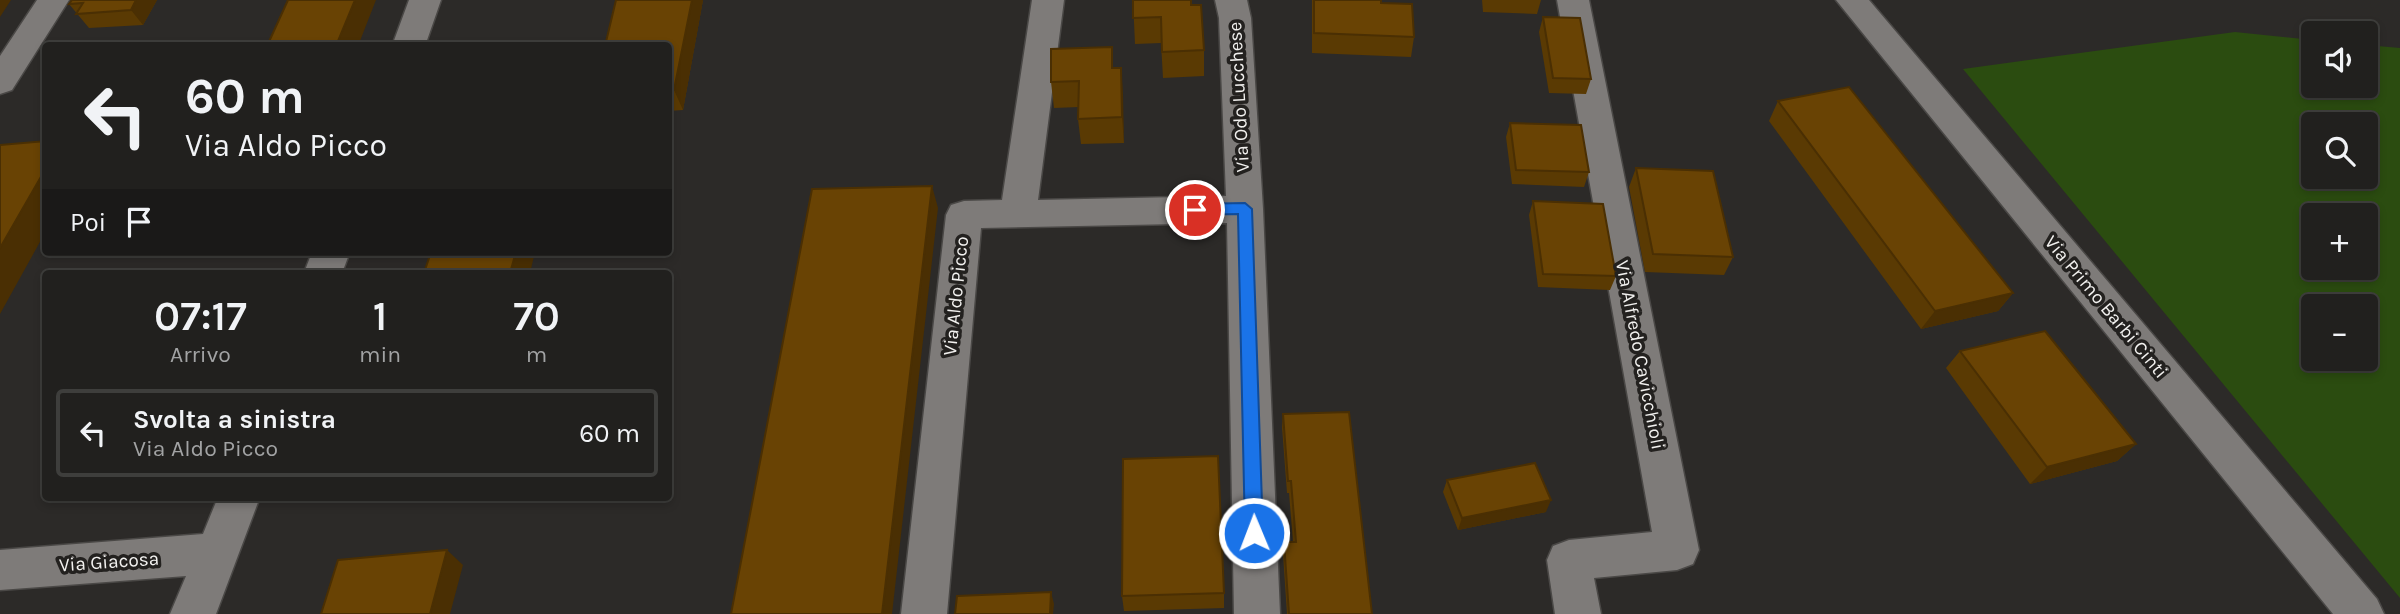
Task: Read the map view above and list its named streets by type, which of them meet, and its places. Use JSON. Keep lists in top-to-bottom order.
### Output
{
  "streets": {
    "street": [
      "Via Odo Lucchese",
      "Via Aldo Picco",
      "Via Primo Barbi Cinti",
      "Via Alfredo Cavicchioli",
      "Via Giacosa"
    ]
  },
  "crossings": [
    ["Via Odo Lucchese", "Via Aldo Picco"]
  ],
  "page": {
    "map_buttons": ["+", "−"],
    "turn": ["60 m", "Via Aldo Picco"],
    "then": "Poi",
    "eta": [
      "07:17",
      "Arrivo",
      "1",
      "min",
      "70",
      "m"
    ],
    "list": [
      {
        "name": "Svolta a sinistra",
        "note": "Via Aldo Picco",
        "value": "60 m"
      }
    ]
  }
}
